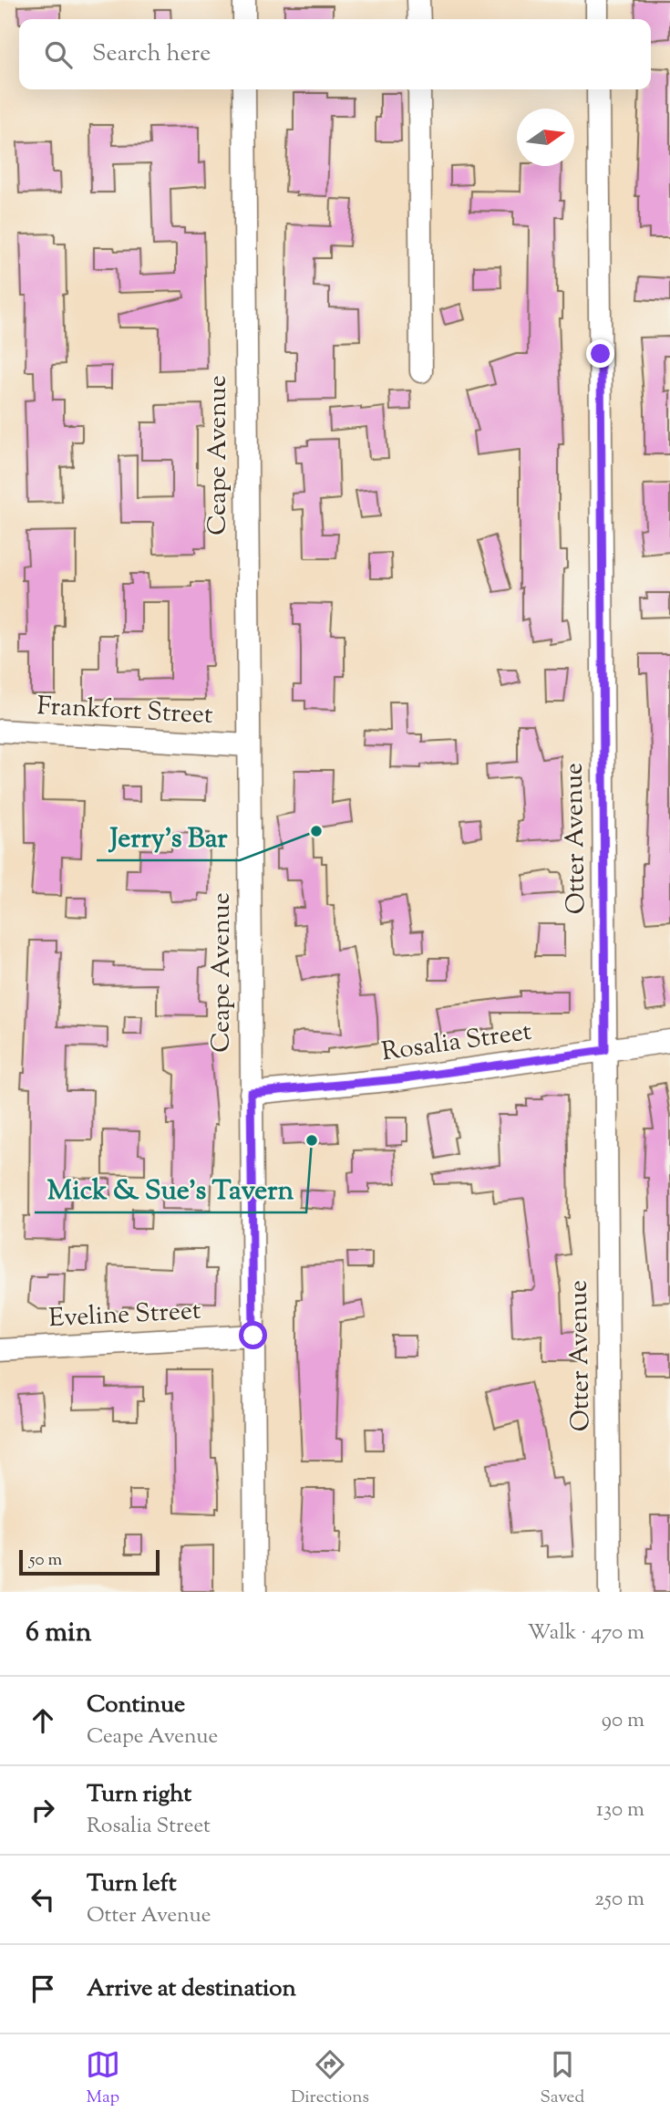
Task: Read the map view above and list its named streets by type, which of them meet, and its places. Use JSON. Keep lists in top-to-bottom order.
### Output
{
  "streets": {
    "street": [
      "Ceape Avenue",
      "Frankfort Street",
      "Otter Avenue",
      "Rosalia Street",
      "Eveline Street"
    ]
  },
  "crossings": [
    ["Ceape Avenue", "Frankfort Street"],
    ["Ceape Avenue", "Rosalia Street"],
    ["Ceape Avenue", "Eveline Street"],
    ["Otter Avenue", "Rosalia Street"]
  ],
  "places": ["Jerry's Bar", "Mick & Sue's Tavern"],
  "scale_bar": "50 m",
  "north": "right",
  "page": {
    "search": "Search here",
    "scale": "50 m",
    "heading": ["6 min", "Walk · 470 m"],
    "list": [
      ["Continue", "Ceape Avenue", "90 m"],
      ["Turn right", "Rosalia Street", "130 m"],
      ["Turn left", "Otter Avenue", "250 m"],
      "Arrive at destination"
    ],
    "nav": ["Map", "Directions", "Saved"]
  }
}
